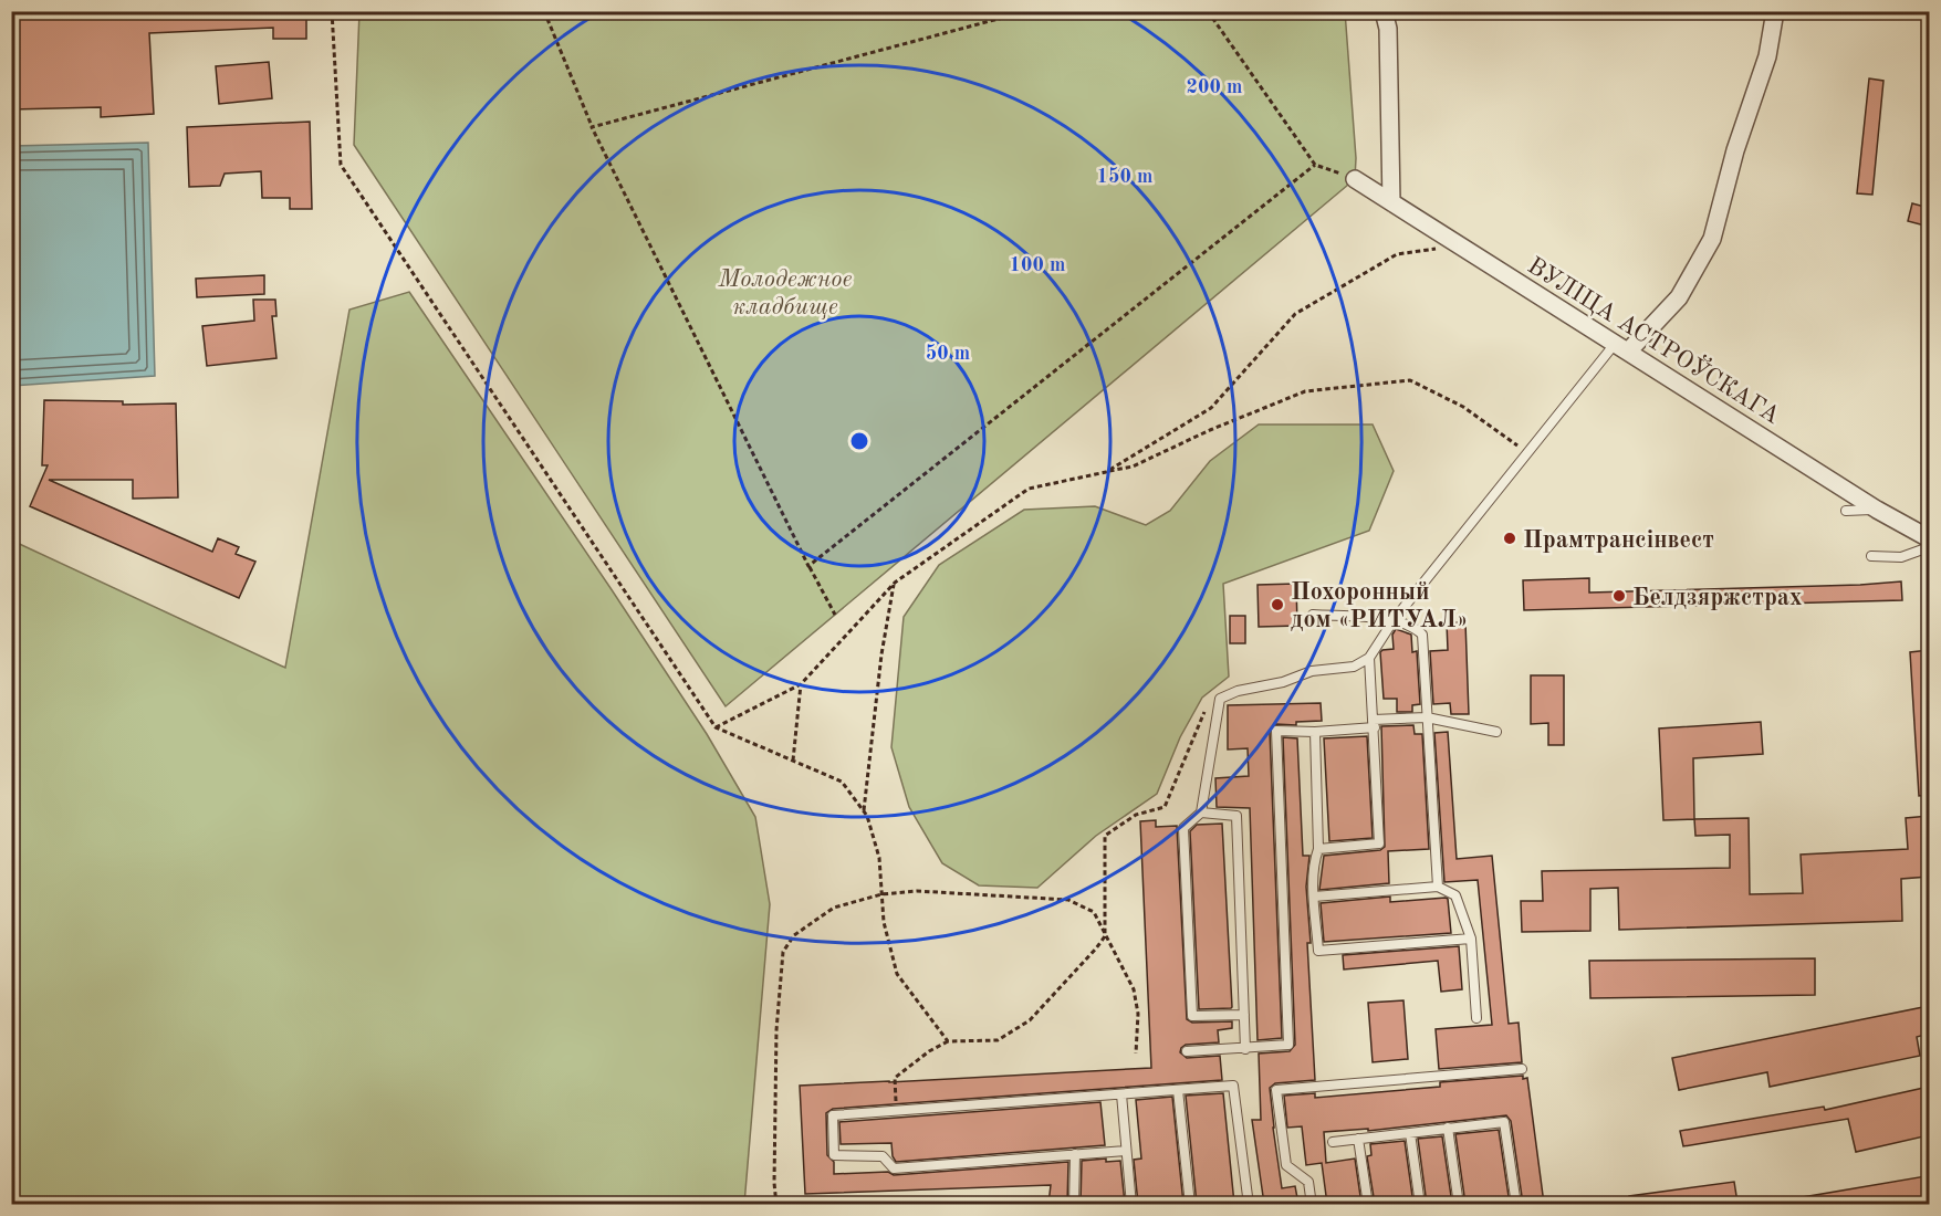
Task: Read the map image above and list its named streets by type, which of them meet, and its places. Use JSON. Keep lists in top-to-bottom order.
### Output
{
  "streets": {
    "street": ["ВУЛІЦА АСТРОЎСКАГА"]
  },
  "parks": ["Молодежное кладбище"],
  "places": ["Прамтрансінвест", "Белдзяржстрах", "Похоронный дом «РИТУАЛ»"],
  "rings": [
    "200 m",
    "150 m",
    "100 m",
    "50 m"
  ]
}
